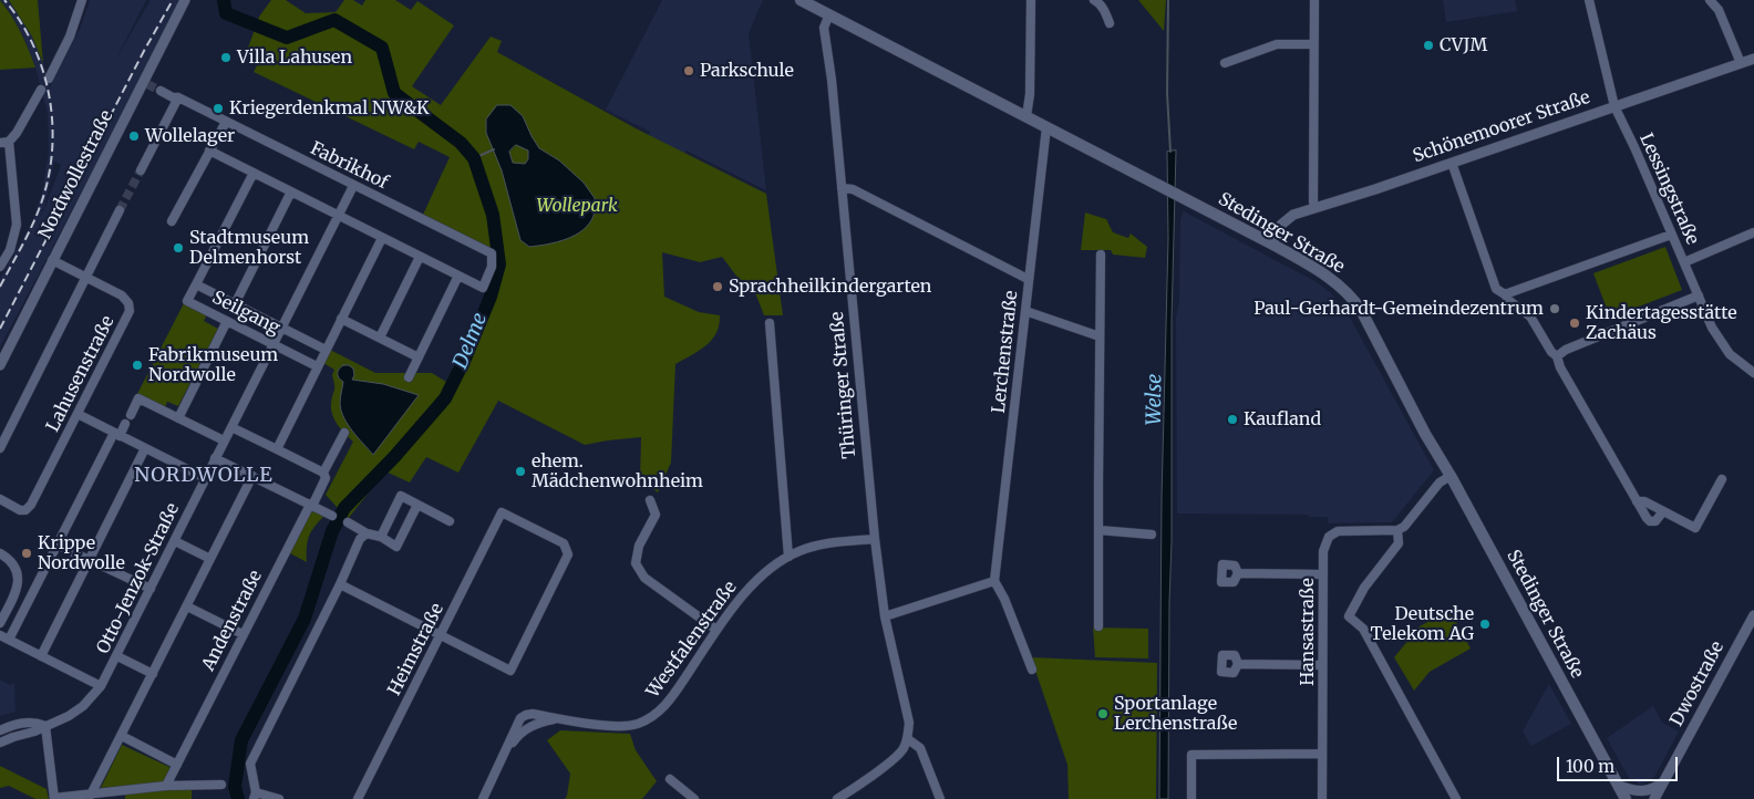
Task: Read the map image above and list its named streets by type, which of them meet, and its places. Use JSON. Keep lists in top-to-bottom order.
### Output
{
  "streets": {
    "main road": ["Stedinger Straße"],
    "street": [
      "Schönemoorer Straße",
      "Fabrikhof",
      "Nordwollestraße",
      "Lessingstraße",
      "Seilgang",
      "Lerchenstraße",
      "Lahusenstraße",
      "Thüringer Straße",
      "Otto-Jenzok-Straße",
      "Andenstraße",
      "Hansastraße",
      "Westfalenstraße",
      "Heimstraße",
      "Dwostraße"
    ]
  },
  "crossings": [
    ["Schönemoorer Straße", "Lessingstraße"],
    ["Schönemoorer Straße", "Stedinger Straße"],
    ["Fabrikhof", "Otto-Jenzok-Straße"],
    ["Nordwollestraße", "Lahusenstraße"],
    ["Stedinger Straße", "Lerchenstraße"],
    ["Stedinger Straße", "Thüringer Straße"],
    ["Seilgang", "Otto-Jenzok-Straße"],
    ["Thüringer Straße", "Westfalenstraße"]
  ],
  "districts": ["NORDWOLLE"],
  "water": ["Delme", "Welse"],
  "parks": ["Wollepark"],
  "places": [
    "CVJM",
    "Villa Lahusen",
    "Parkschule",
    "Kriegerdenkmal NW&K",
    "Wollelager",
    "Stadtmuseum Delmenhorst",
    "Sprachheilkindergarten",
    "Paul-Gerhardt-Gemeindezentrum",
    "Kindertagesstätte Zachäus",
    "Fabrikmuseum Nordwolle",
    "Kaufland",
    "ehem. Mädchenwohnheim",
    "Krippe Nordwolle",
    "Deutsche Telekom AG",
    "Sportanlage Lerchenstraße"
  ],
  "scale_bar": "100 m"
}
